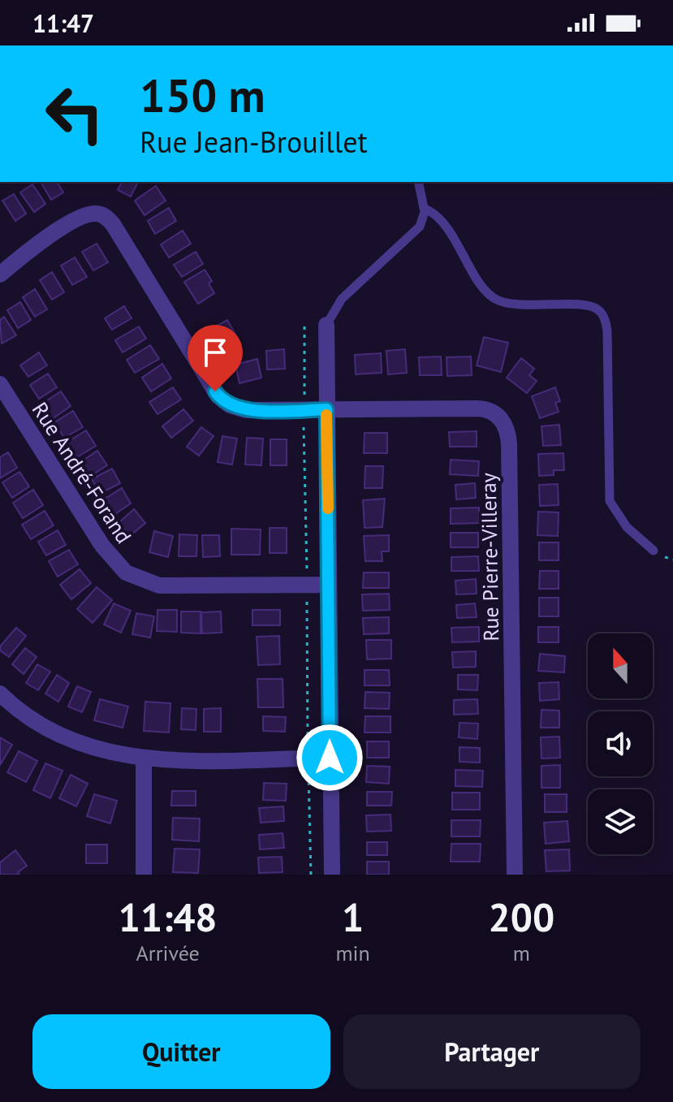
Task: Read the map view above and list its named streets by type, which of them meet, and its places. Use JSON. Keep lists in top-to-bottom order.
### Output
{
  "streets": {
    "street": ["Rue André-Forand", "Rue Pierre-Villeray"]
  },
  "north": "top",
  "page": {
    "status": "11:47",
    "turn": ["150 m", "Rue Jean-Brouillet"],
    "eta": [
      "11:48",
      "Arrivée",
      "1",
      "min",
      "200",
      "m"
    ],
    "buttons": ["Quitter", "Partager"]
  }
}
